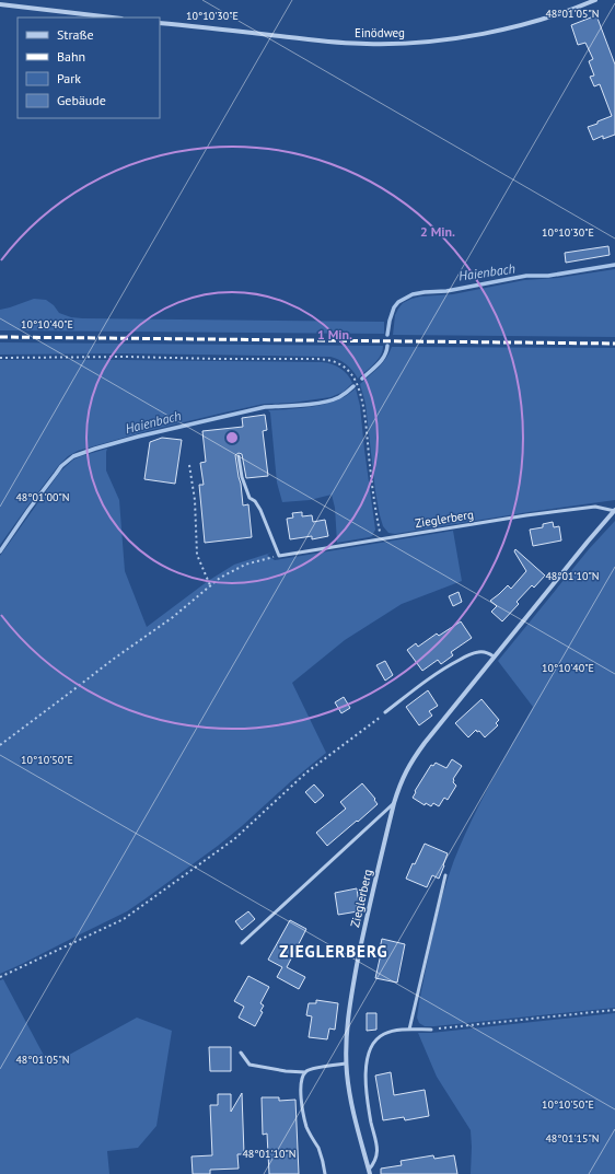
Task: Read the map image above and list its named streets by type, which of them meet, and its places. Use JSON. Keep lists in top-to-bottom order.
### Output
{
  "streets": {
    "street": ["Einödweg", "Zieglerberg"]
  },
  "districts": ["ZIEGLERBERG"],
  "water": ["Haienbach"],
  "legend": [
    "Straße",
    "Bahn",
    "Park",
    "Gebäude"
  ],
  "coordinates": [
    "48°01'05\"N",
    "10°10'30\"E",
    "10°10'40\"E",
    "48°01'00\"N",
    "48°01'10\"N",
    "10°10'50\"E",
    "48°01'15\"N"
  ],
  "rings": ["2 Min.", "1 Min."]
}
